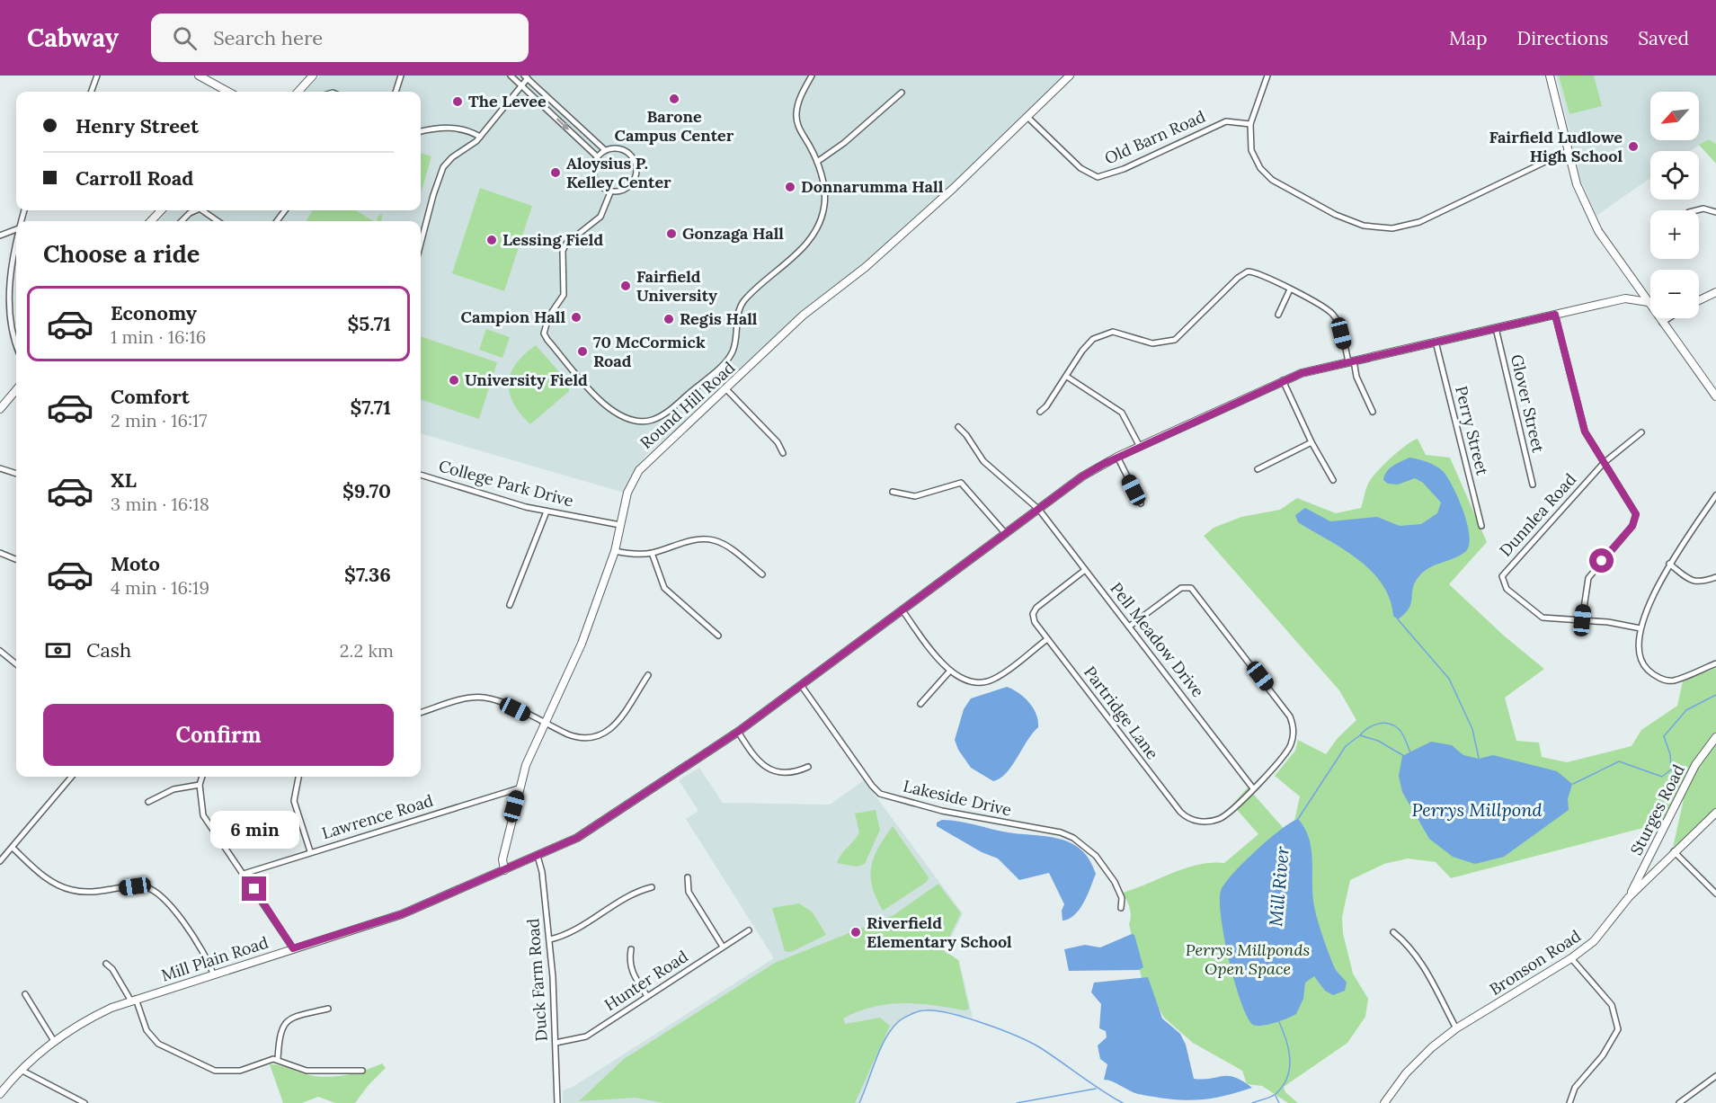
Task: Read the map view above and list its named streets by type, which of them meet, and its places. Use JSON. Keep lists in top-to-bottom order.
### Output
{
  "streets": {
    "main road": [
      "Round Hill Road",
      "Sturges Road",
      "Mill Plain Road",
      "Bronson Road"
    ],
    "street": [
      "Old Barn Road",
      "Glover Street",
      "Perry Street",
      "College Park Drive",
      "Dunnlea Road",
      "Pell Meadow Drive",
      "Partridge Lane",
      "Lakeside Drive",
      "Lawrence Road",
      "Duck Farm Road",
      "Hunter Road"
    ]
  },
  "crossings": [
    ["Old Barn Road", "Round Hill Road"],
    ["Glover Street", "Mill Plain Road"],
    ["Round Hill Road", "College Park Drive"],
    ["Round Hill Road", "Lawrence Road"],
    ["Round Hill Road", "Mill Plain Road"],
    ["Perry Street", "Mill Plain Road"],
    ["Pell Meadow Drive", "Partridge Lane"],
    ["Pell Meadow Drive", "Mill Plain Road"],
    ["Lakeside Drive", "Mill Plain Road"],
    ["Sturges Road", "Bronson Road"],
    ["Mill Plain Road", "Duck Farm Road"],
    ["Duck Farm Road", "Hunter Road"]
  ],
  "water": ["Perrys Millpond", "Mill River"],
  "parks": ["Perrys Millponds Open Space"],
  "places": [
    "Barone Campus Center",
    "The Levee",
    "Fairfield Ludlowe High School",
    "Aloysius P. Kelley Center",
    "Donnarumma Hall",
    "Gonzaga Hall",
    "Lessing Field",
    "Fairfield University",
    "Campion Hall",
    "Regis Hall",
    "70 McCormick Road",
    "University Field",
    "Riverfield Elementary School"
  ],
  "north": "bottom left",
  "page": {
    "header": "Cabway",
    "search": "Search here",
    "nav": ["Map", "Directions", "Saved"],
    "map_buttons": ["+", "−"],
    "banner": ["Henry Street", "Carroll Road"],
    "heading": "Choose a ride",
    "list": [
      {
        "name": "Economy",
        "note": "1 min · 16:16",
        "value": "$5.71"
      },
      {
        "name": "Comfort",
        "note": "2 min · 16:17",
        "value": "$7.71"
      },
      {
        "name": "XL",
        "note": "3 min · 16:18",
        "value": "$9.70"
      },
      {
        "name": "Moto",
        "note": "4 min · 16:19",
        "value": "$7.36"
      }
    ],
    "pay": ["Cash", "2.2 km"],
    "buttons": "Confirm",
    "bubble": "6 min"
  }
}
